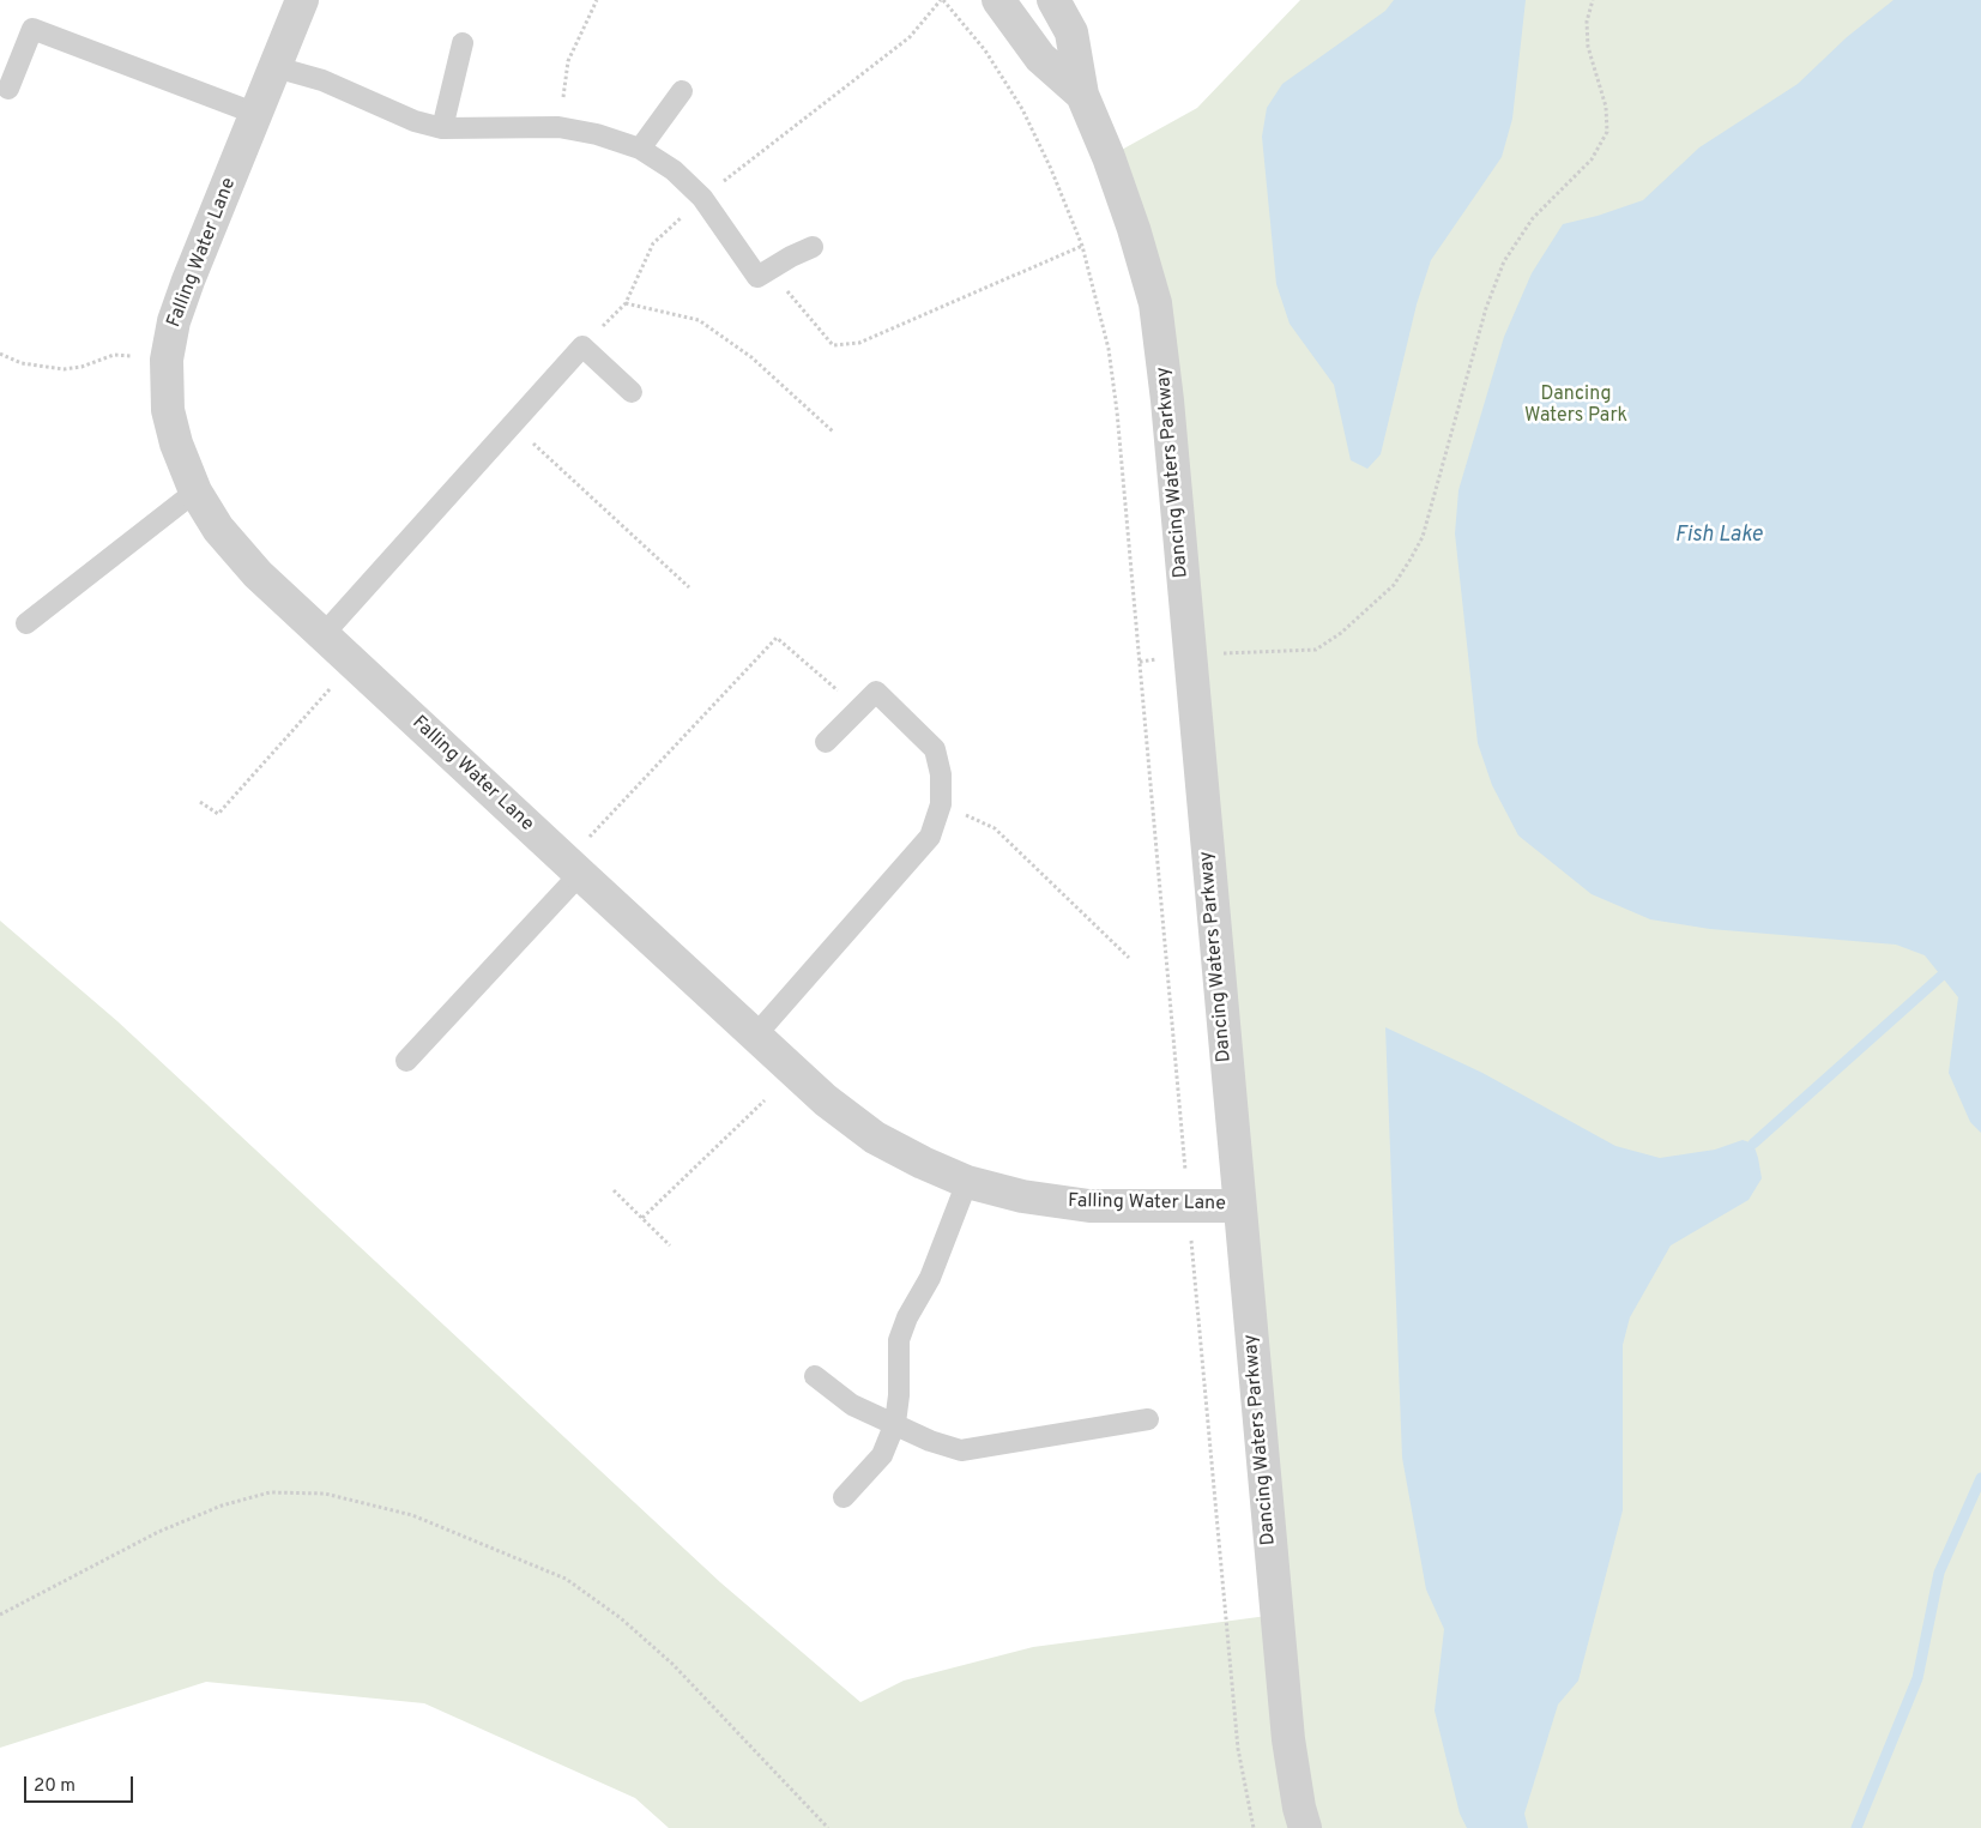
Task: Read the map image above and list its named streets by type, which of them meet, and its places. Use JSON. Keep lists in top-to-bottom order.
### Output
{
  "streets": {
    "street": ["Falling Water Lane", "Dancing Waters Parkway"]
  },
  "crossings": [
    ["Falling Water Lane", "Dancing Waters Parkway"]
  ],
  "water": ["Fish Lake"],
  "parks": ["Dancing Waters Park"],
  "scale_bar": "20 m"
}
